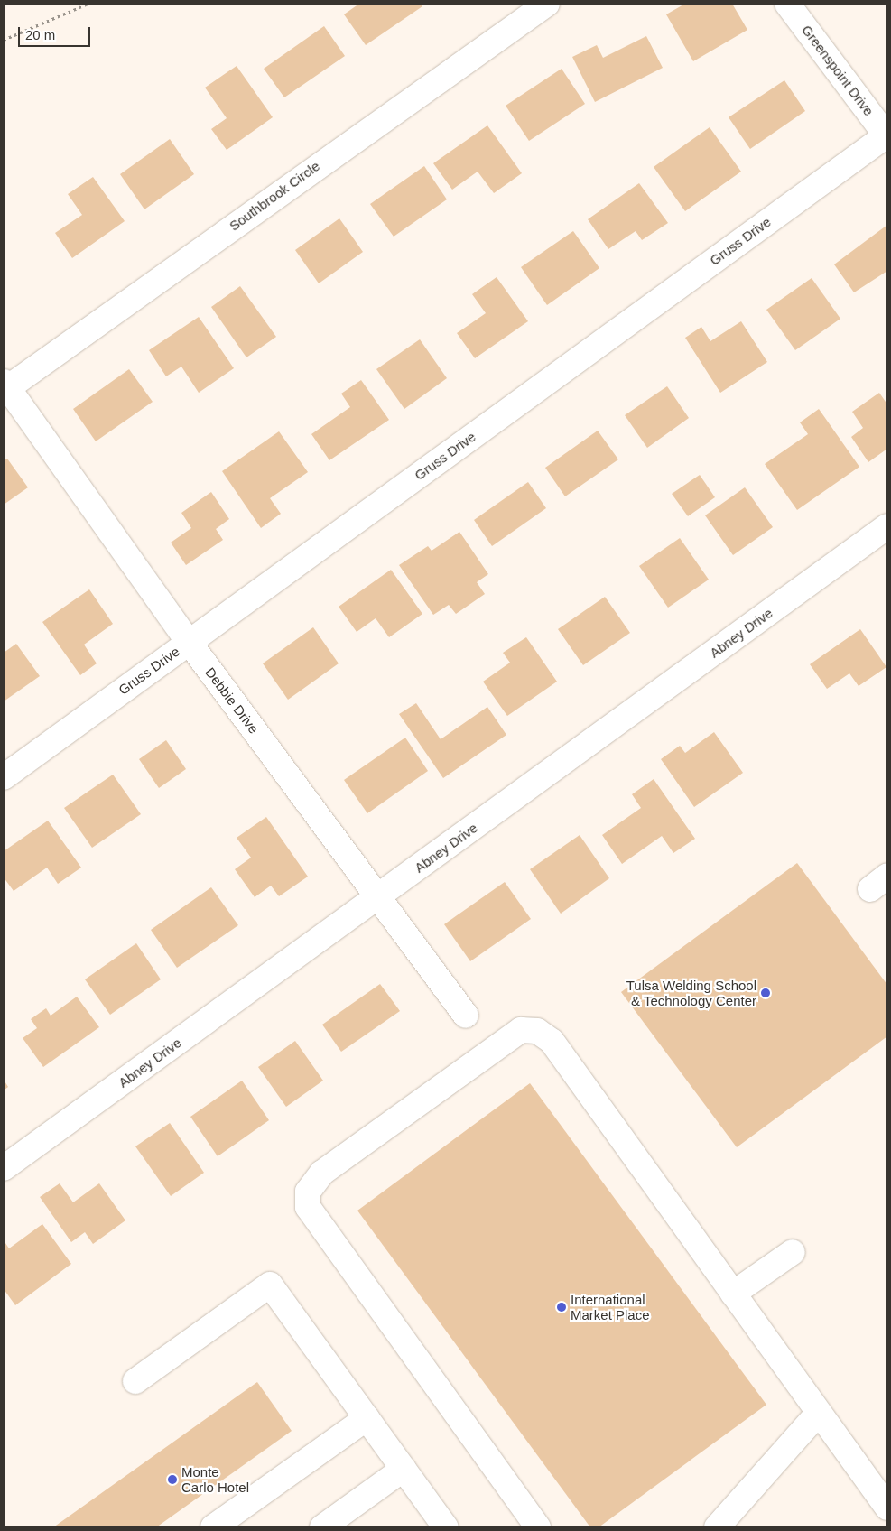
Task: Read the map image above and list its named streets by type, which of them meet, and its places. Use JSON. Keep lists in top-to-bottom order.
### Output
{
  "streets": {
    "street": [
      "Greenspoint Drive",
      "Southbrook Circle",
      "Gruss Drive",
      "Abney Drive",
      "Debbie Drive"
    ]
  },
  "crossings": [
    ["Greenspoint Drive", "Gruss Drive"],
    ["Southbrook Circle", "Debbie Drive"],
    ["Gruss Drive", "Debbie Drive"],
    ["Abney Drive", "Debbie Drive"]
  ],
  "places": ["Tulsa Welding School & Technology Center", "International Market Place", "Monte Carlo Hotel"],
  "scale_bar": "20 m"
}
